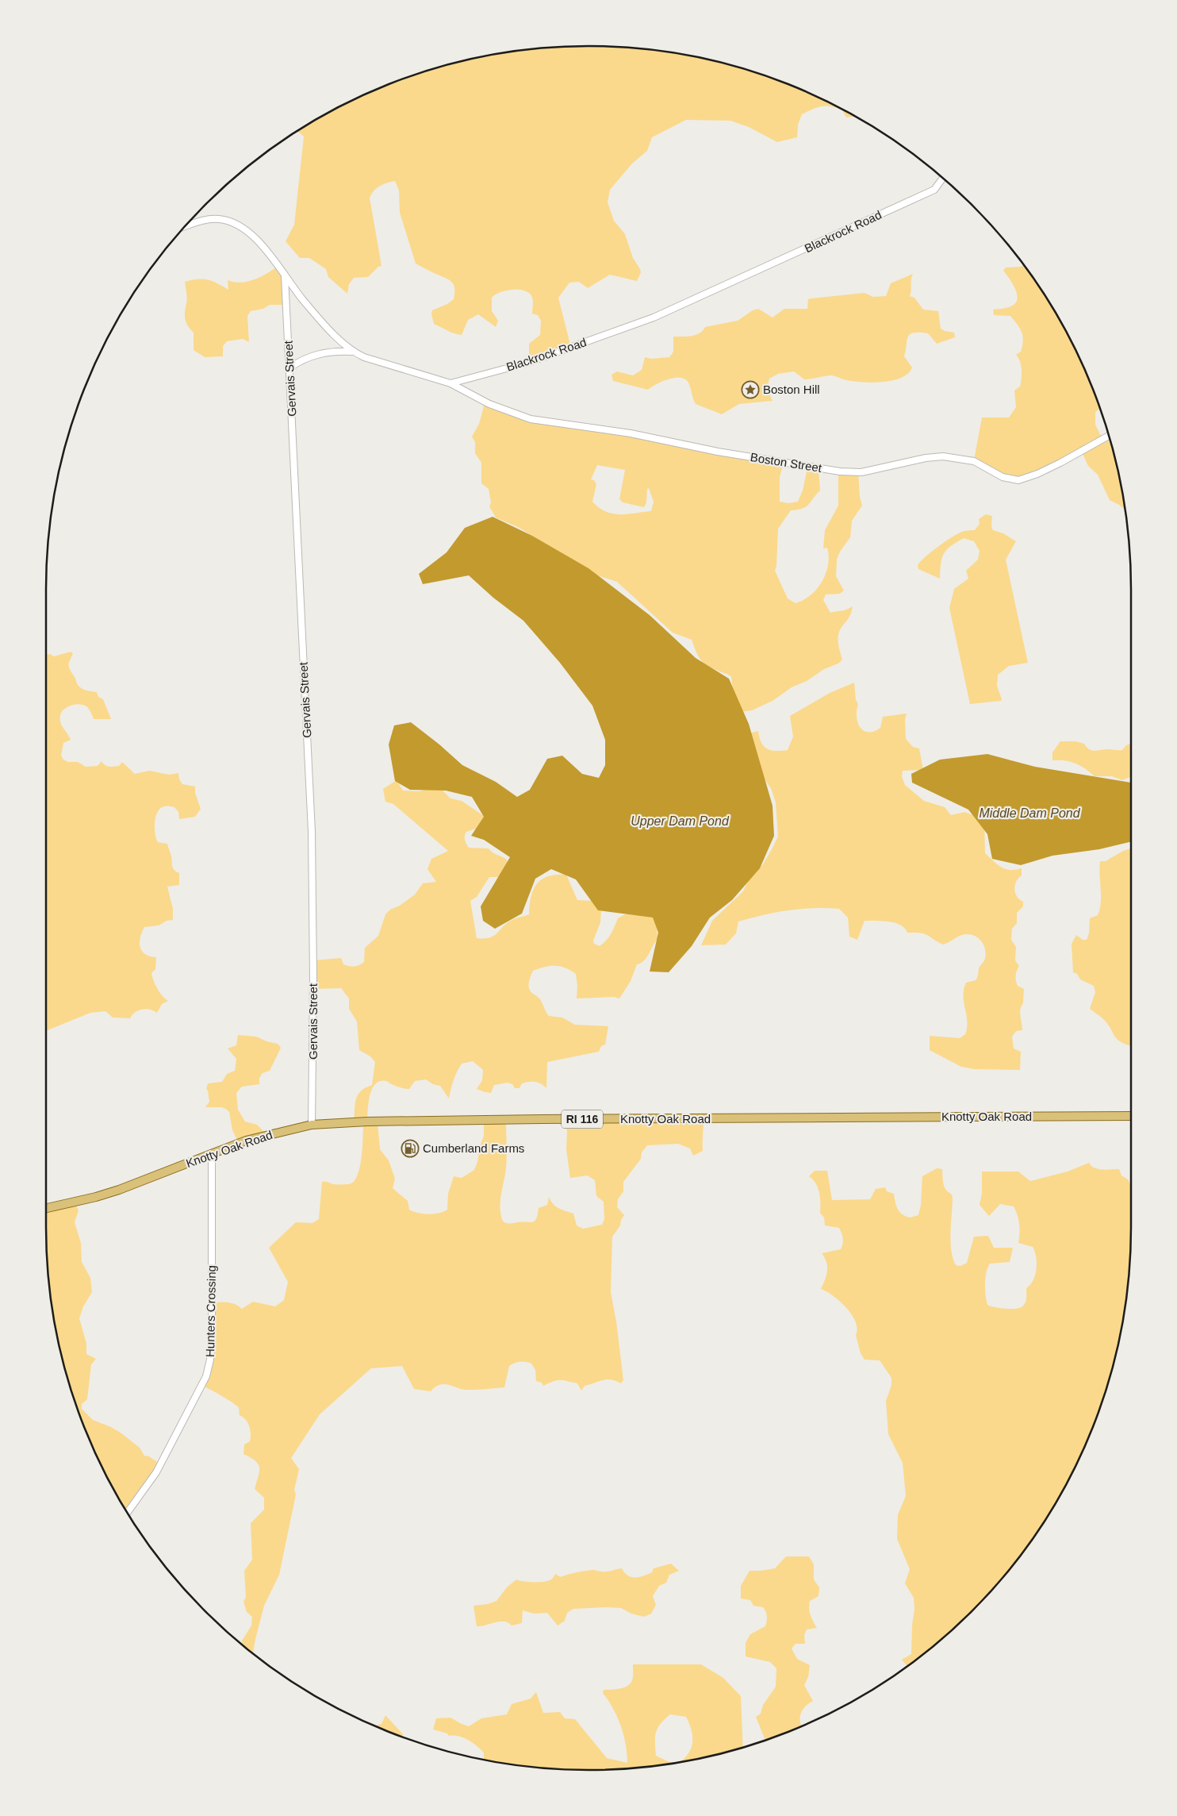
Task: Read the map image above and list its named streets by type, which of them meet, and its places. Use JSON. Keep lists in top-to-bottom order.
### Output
{
  "streets": {
    "main road": ["Knotty Oak Road", "RI 116"],
    "street": [
      "Blackrock Road",
      "Gervais Street",
      "Boston Street",
      "Hunters Crossing"
    ]
  },
  "crossings": [
    ["Blackrock Road", "Boston Street"],
    ["Gervais Street", "Knotty Oak Road"],
    ["Knotty Oak Road", "Hunters Crossing"]
  ],
  "water": ["Middle Dam Pond", "Upper Dam Pond"],
  "places": {
    "place": ["Boston Hill"],
    "fuel station": ["Cumberland Farms"]
  }
}
